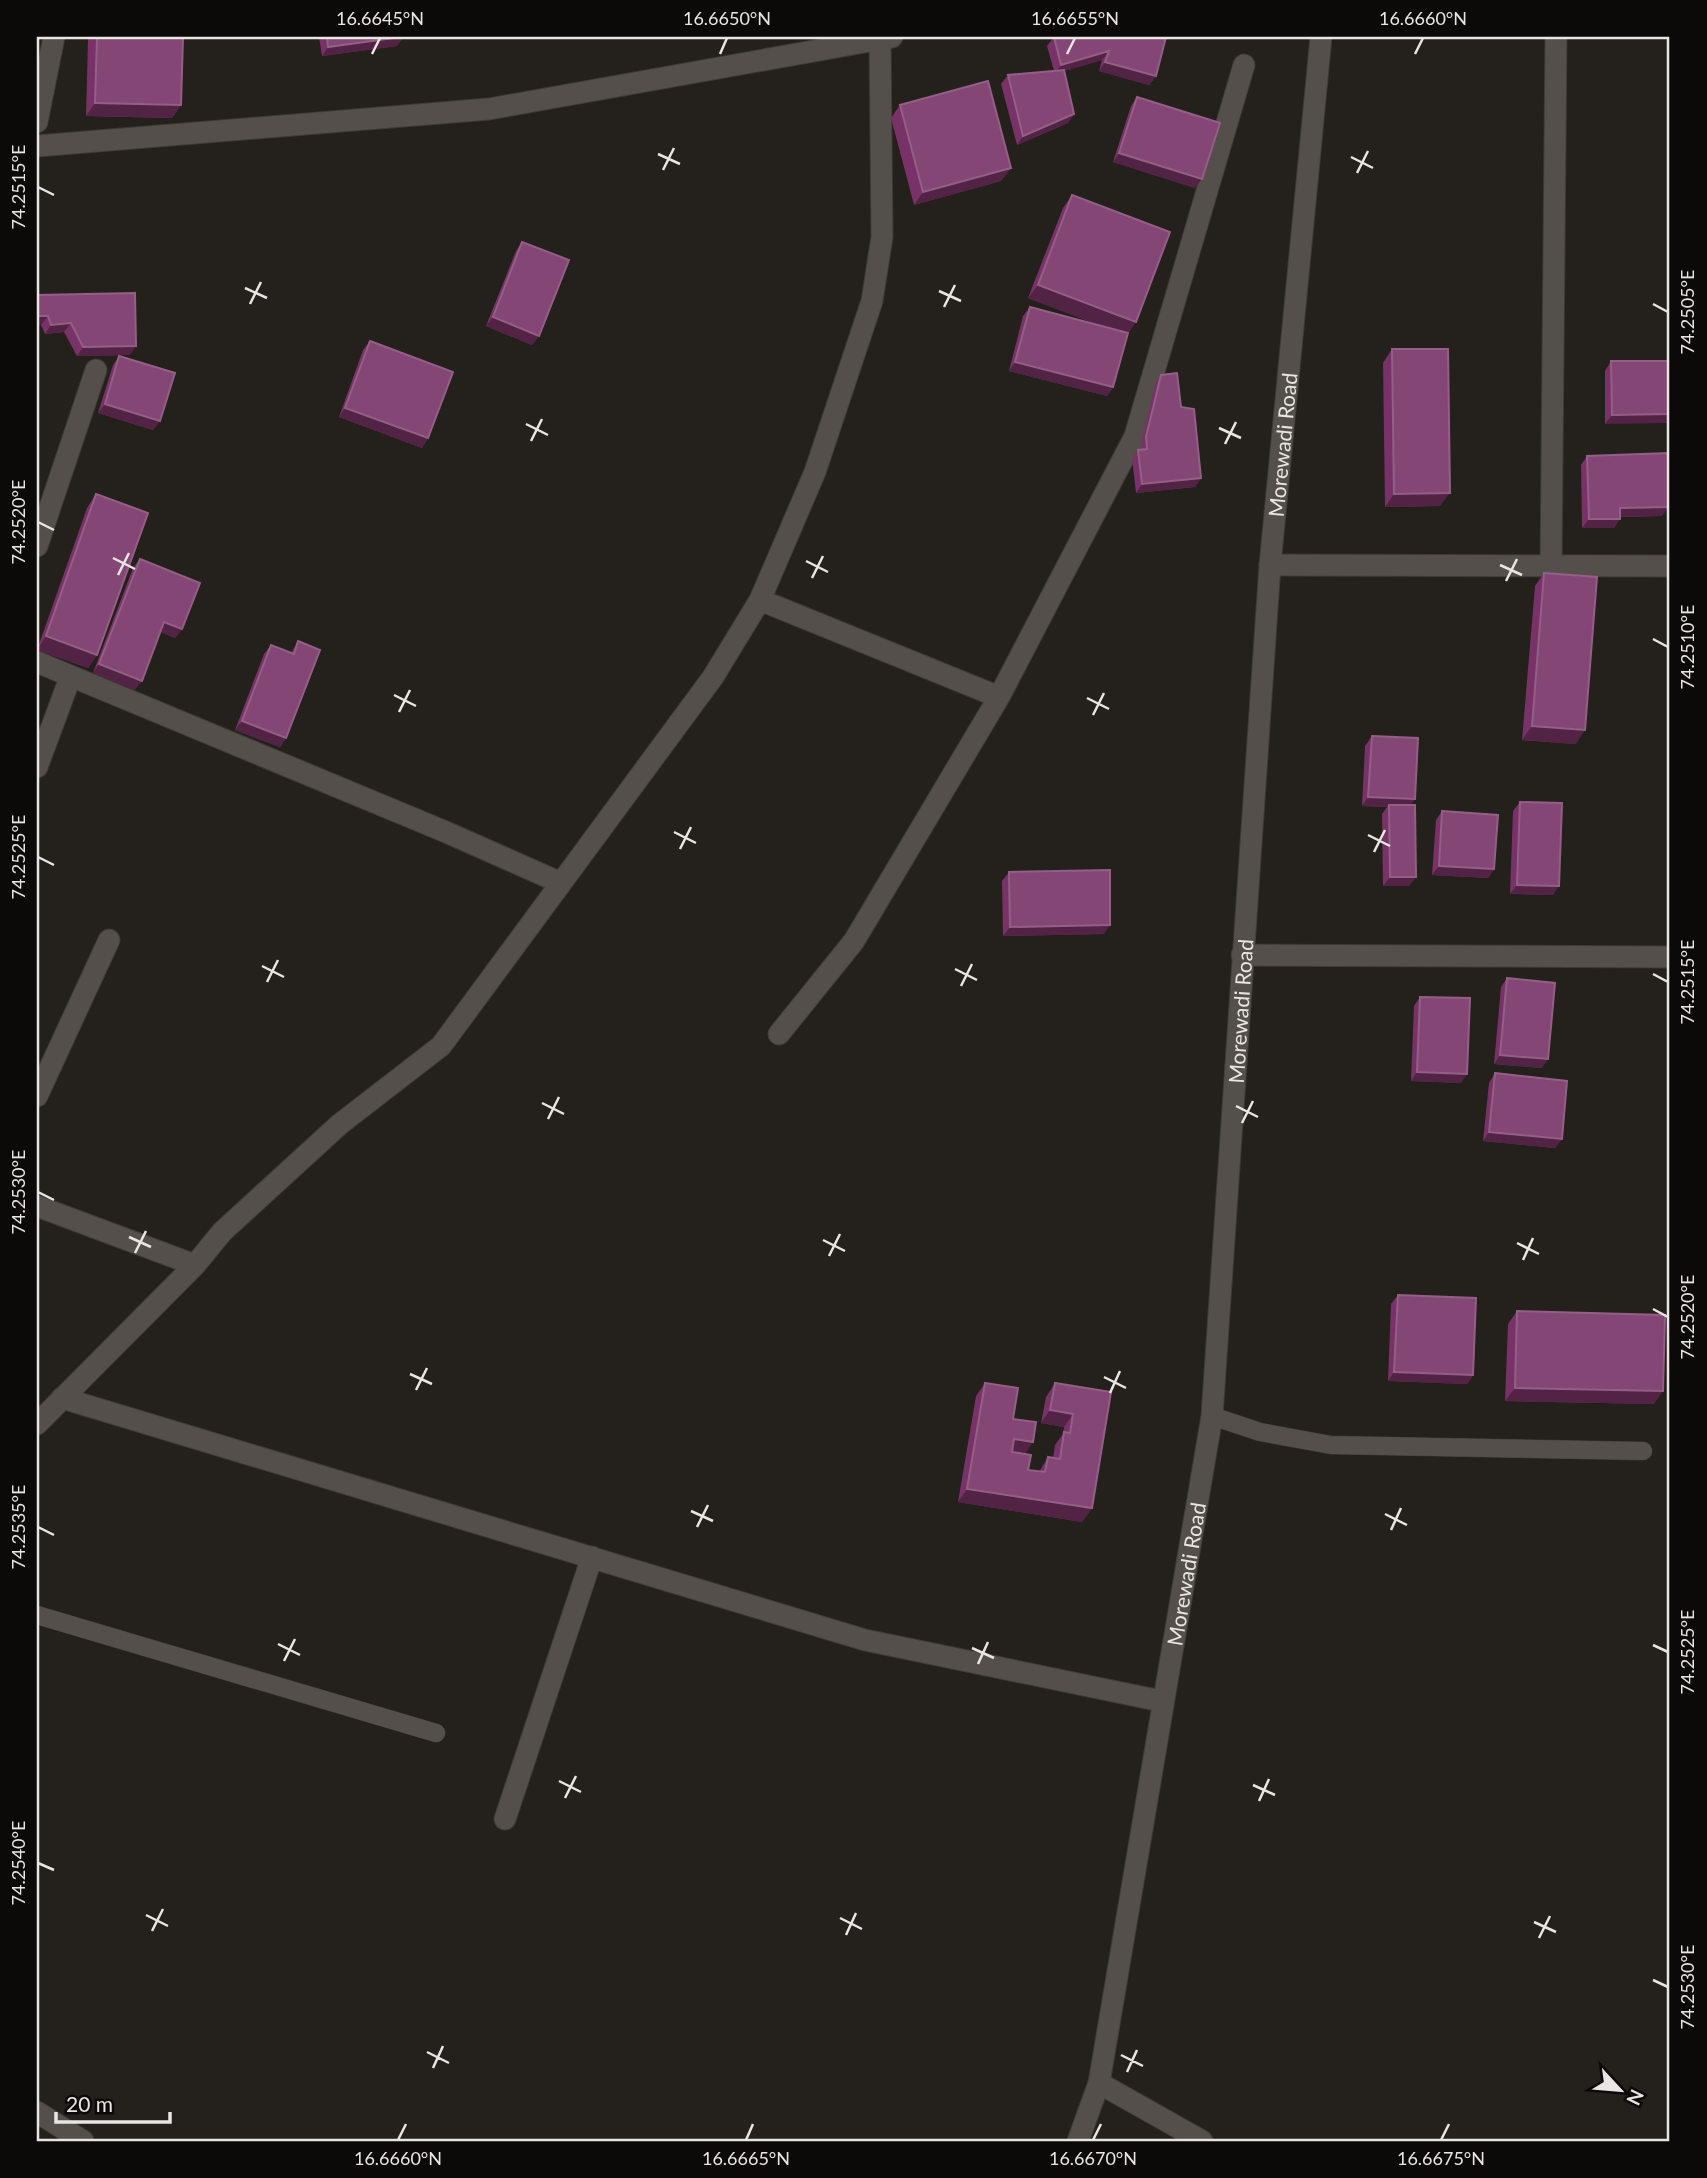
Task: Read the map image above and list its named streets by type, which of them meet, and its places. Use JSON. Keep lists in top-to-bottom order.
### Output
{
  "streets": {
    "street": ["Morewadi Road"]
  },
  "scale_bar": "20 m",
  "north": "bottom right",
  "coordinates": [
    "16.6645°N",
    "16.6650°N",
    "16.6655°N",
    "16.6660°N",
    "74.2515°E",
    "74.2505°E",
    "74.2520°E",
    "74.2510°E",
    "74.2525°E",
    "74.2530°E",
    "74.2535°E",
    "74.2540°E",
    "16.6665°N",
    "16.6670°N",
    "16.6675°N"
  ]
}
